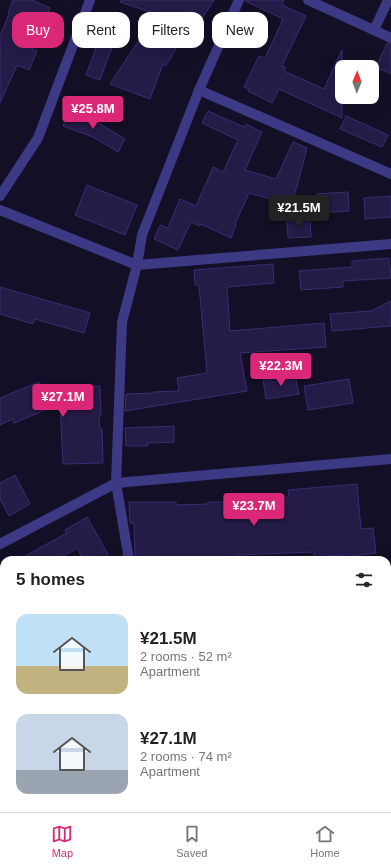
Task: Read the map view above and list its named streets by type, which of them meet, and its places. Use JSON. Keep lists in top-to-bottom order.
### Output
{
  "north": "top",
  "page": {
    "chip": [
      "Buy",
      "Rent",
      "Filters",
      "New"
    ],
    "price": [
      "¥25.8M",
      "¥21.5M",
      "¥22.3M",
      "¥27.1M",
      "¥23.7M"
    ],
    "heading": "5 homes",
    "list": [
      {
        "name": "¥21.5M",
        "note": "2 rooms · 52 m² · Apartment"
      },
      {
        "name": "¥27.1M",
        "note": "2 rooms · 74 m² · Apartment"
      }
    ],
    "tabs": ["Map", "Saved", "Home"]
  }
}
